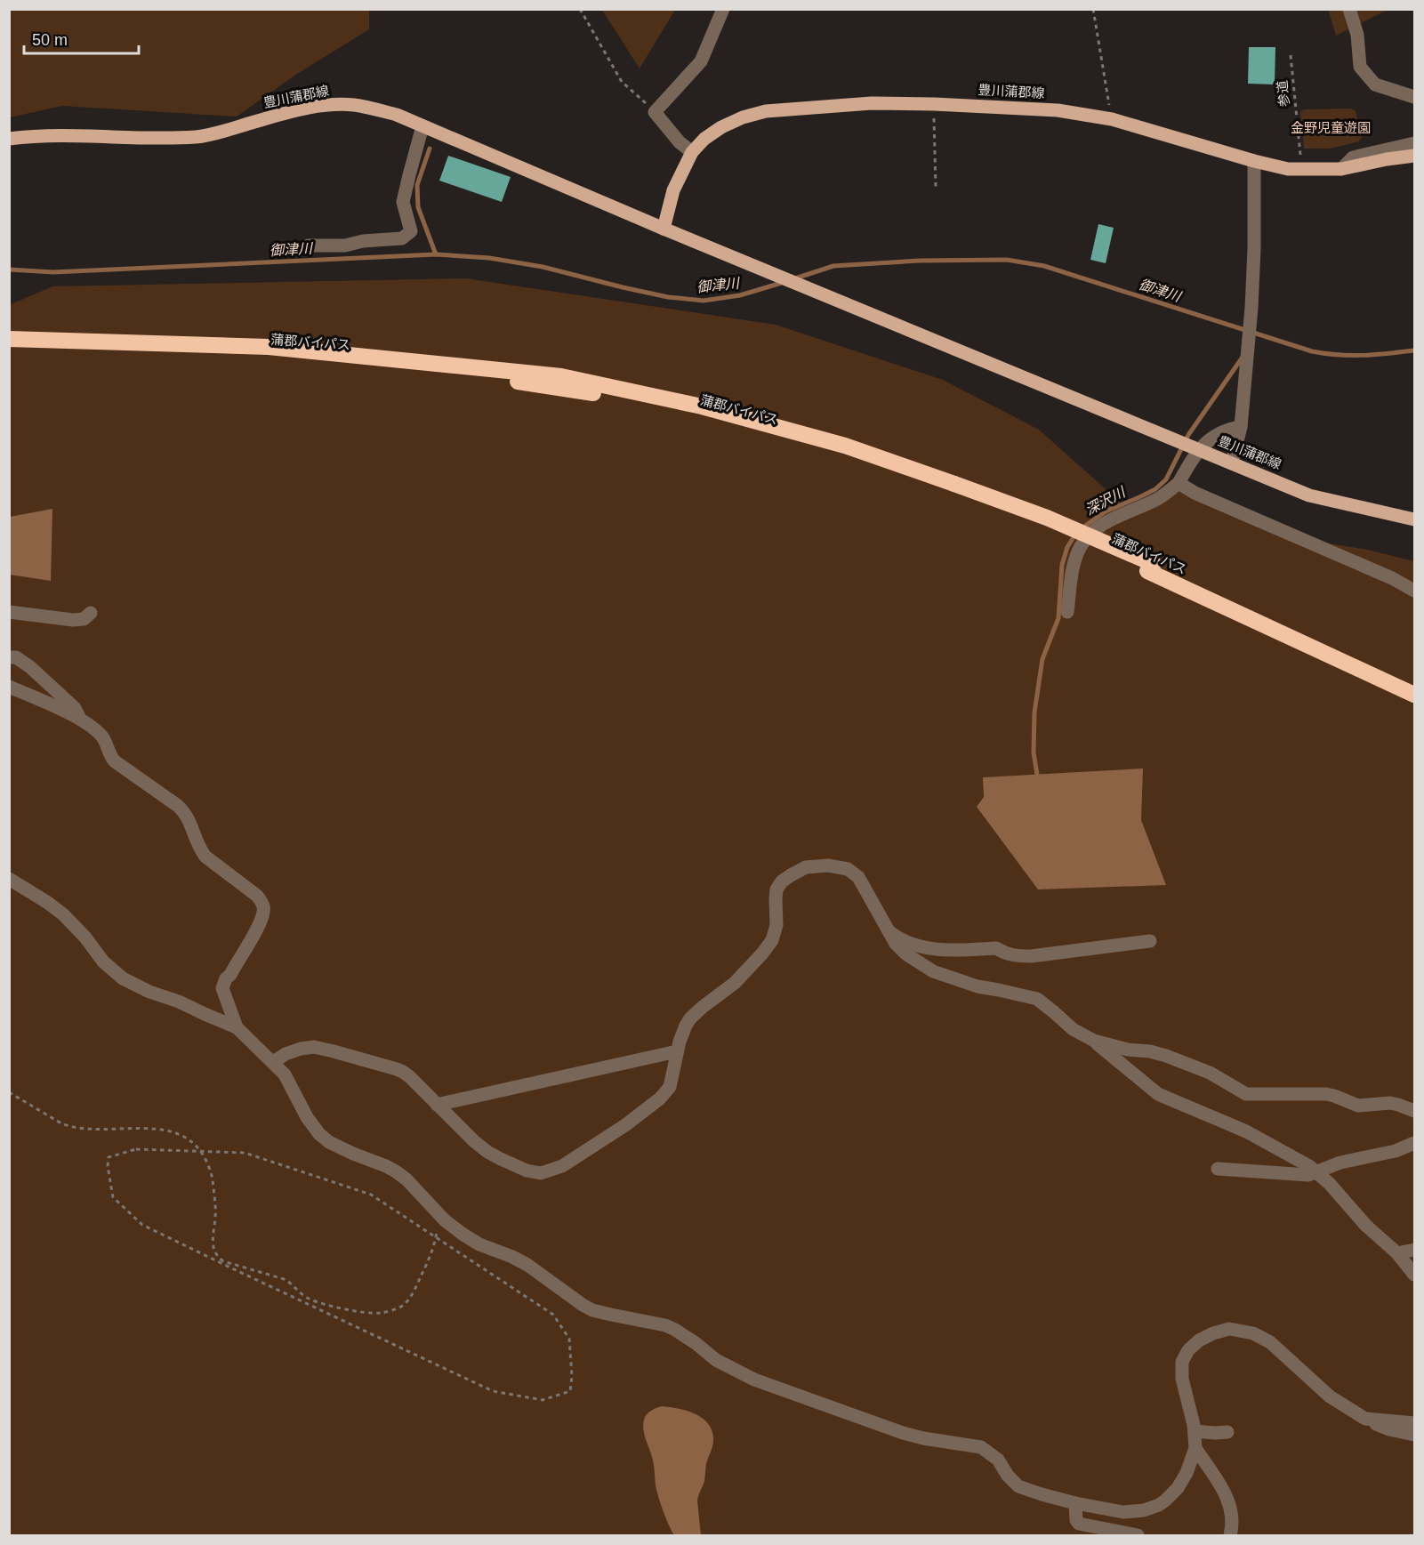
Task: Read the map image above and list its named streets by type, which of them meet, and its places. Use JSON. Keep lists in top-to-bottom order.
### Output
{
  "streets": {
    "highway": ["蒲郡バイパス"],
    "main road": ["豊川蒲郡線"],
    "path": ["参道"]
  },
  "water": ["御津川", "深沢川"],
  "parks": ["金野児童遊園"],
  "scale_bar": "50 m"
}
